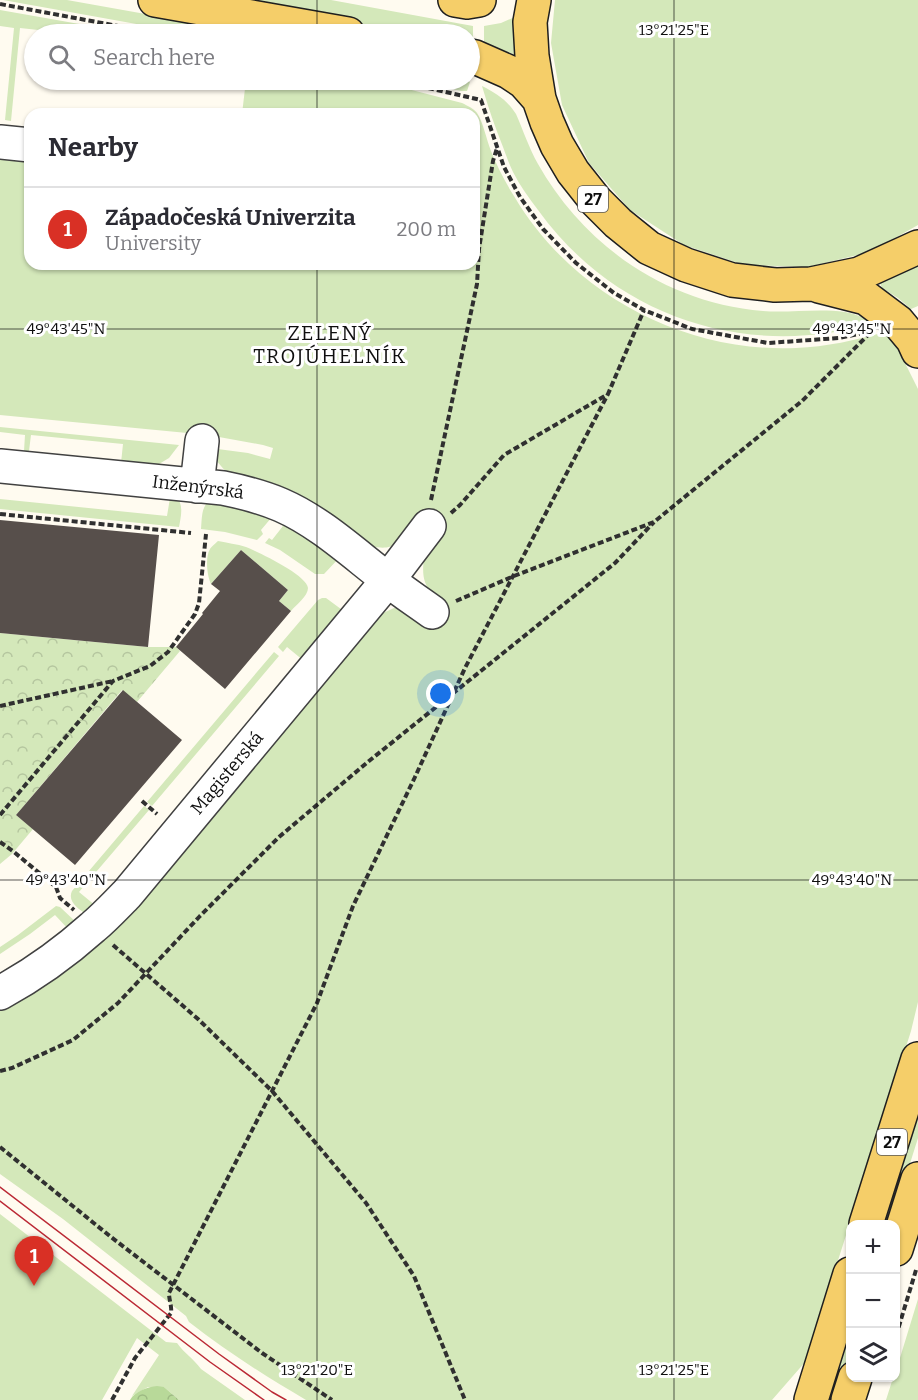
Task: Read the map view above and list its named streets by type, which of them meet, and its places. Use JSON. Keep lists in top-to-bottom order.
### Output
{
  "streets": {
    "main road": ["27"],
    "street": ["Inženýrská", "Magisterská"]
  },
  "crossings": [
    ["Inženýrská", "Magisterská"]
  ],
  "districts": ["ZELENÝ TROJÚHELNÍK"],
  "page": {
    "search": "Search here",
    "heading": "Nearby",
    "list": [
      {
        "mark": "1",
        "name": "Západočeská Univerzita",
        "note": "University",
        "value": "200 m"
      }
    ],
    "map_buttons": ["+", "−"],
    "pins": "1"
  },
  "coordinates": [
    "13°21'25\"E",
    "49°43'45\"N",
    "49°43'40\"N",
    "13°21'20\"E"
  ]
}
